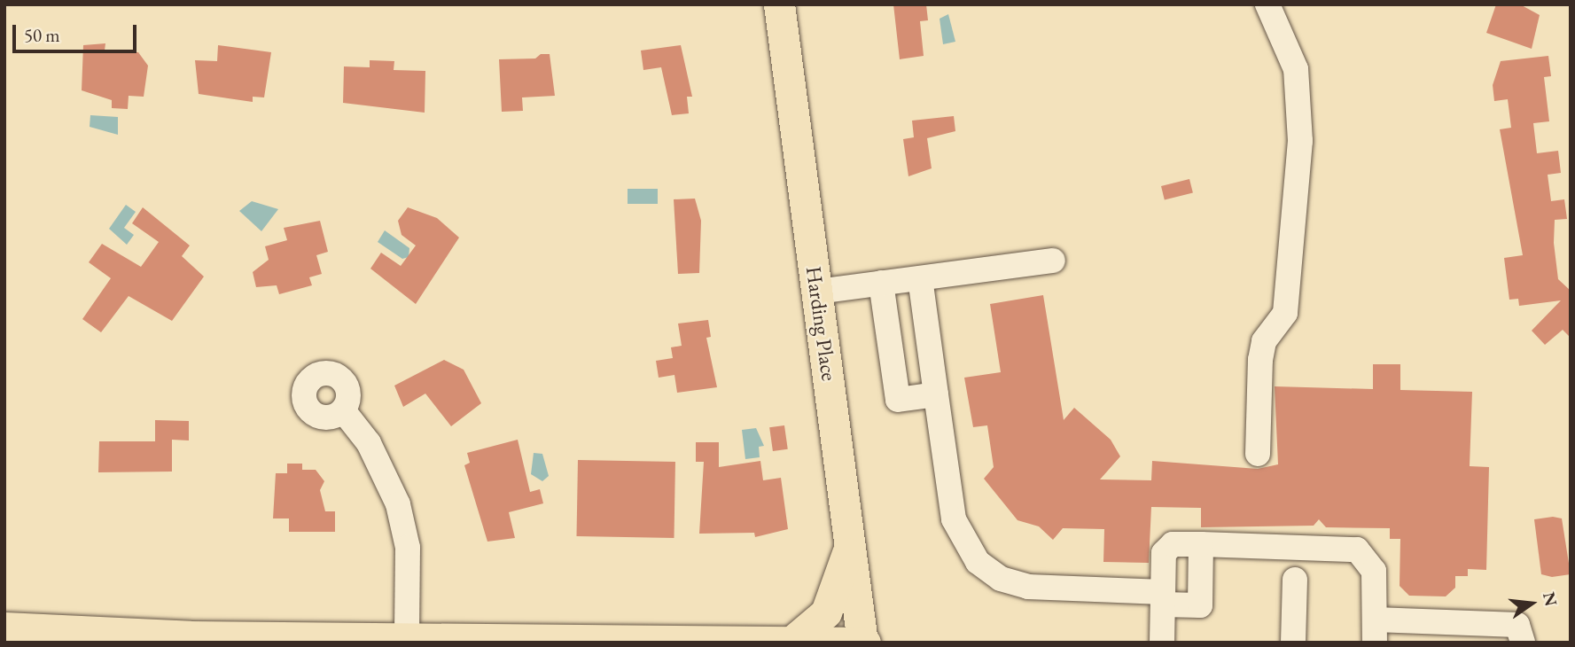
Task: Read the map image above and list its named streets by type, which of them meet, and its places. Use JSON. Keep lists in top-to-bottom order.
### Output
{
  "streets": {
    "main road": ["Harding Place"]
  },
  "scale_bar": "50 m",
  "north": "right"
}
